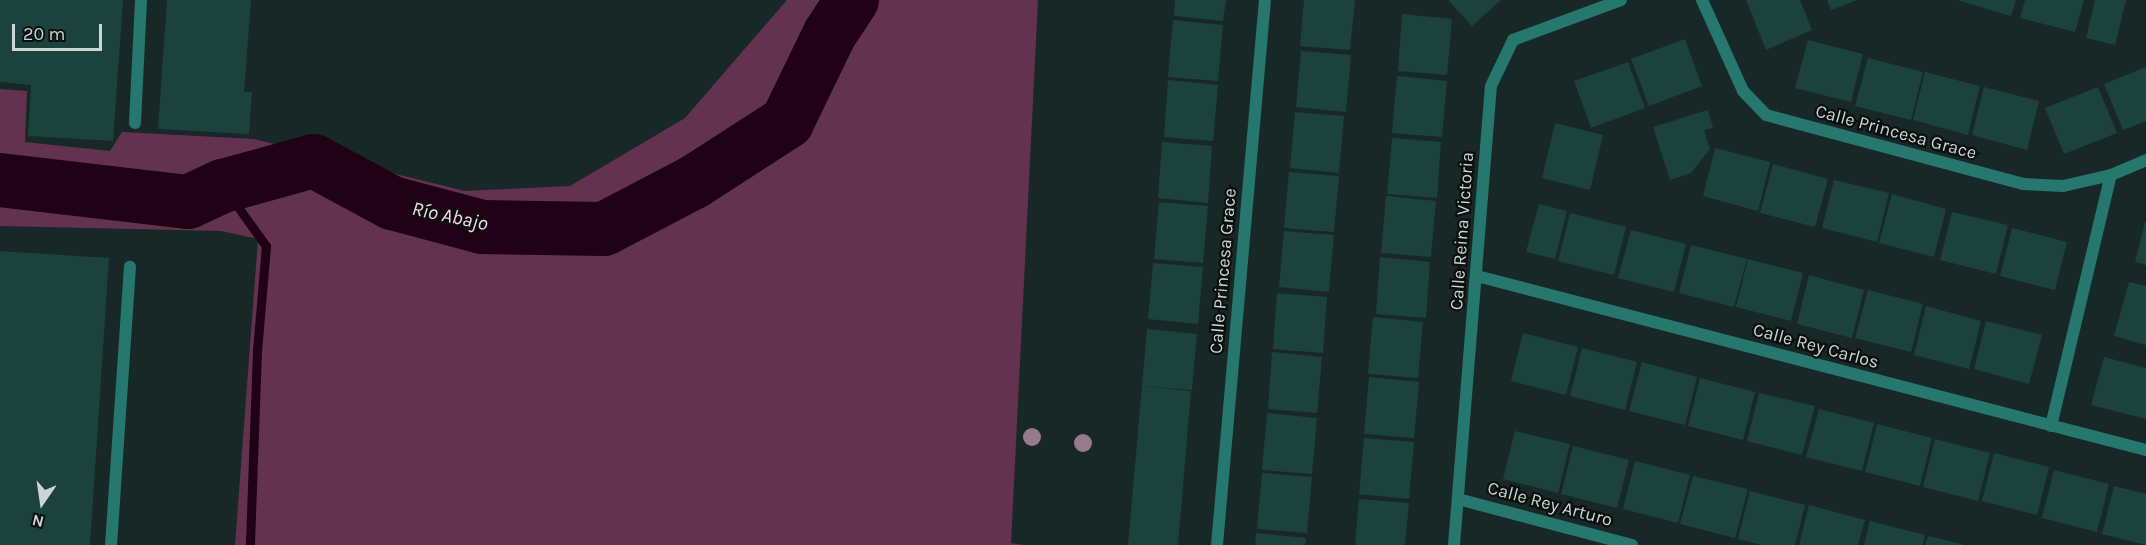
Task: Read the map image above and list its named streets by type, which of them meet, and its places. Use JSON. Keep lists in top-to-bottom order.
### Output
{
  "streets": {
    "street": [
      "Calle Princesa Grace",
      "Calle Reina Victoria",
      "Calle Rey Carlos",
      "Calle Rey Arturo"
    ]
  },
  "crossings": [
    ["Calle Reina Victoria", "Calle Rey Carlos"],
    ["Calle Reina Victoria", "Calle Rey Arturo"]
  ],
  "water": ["Río Abajo"],
  "scale_bar": "20 m",
  "north": "bottom"
}
